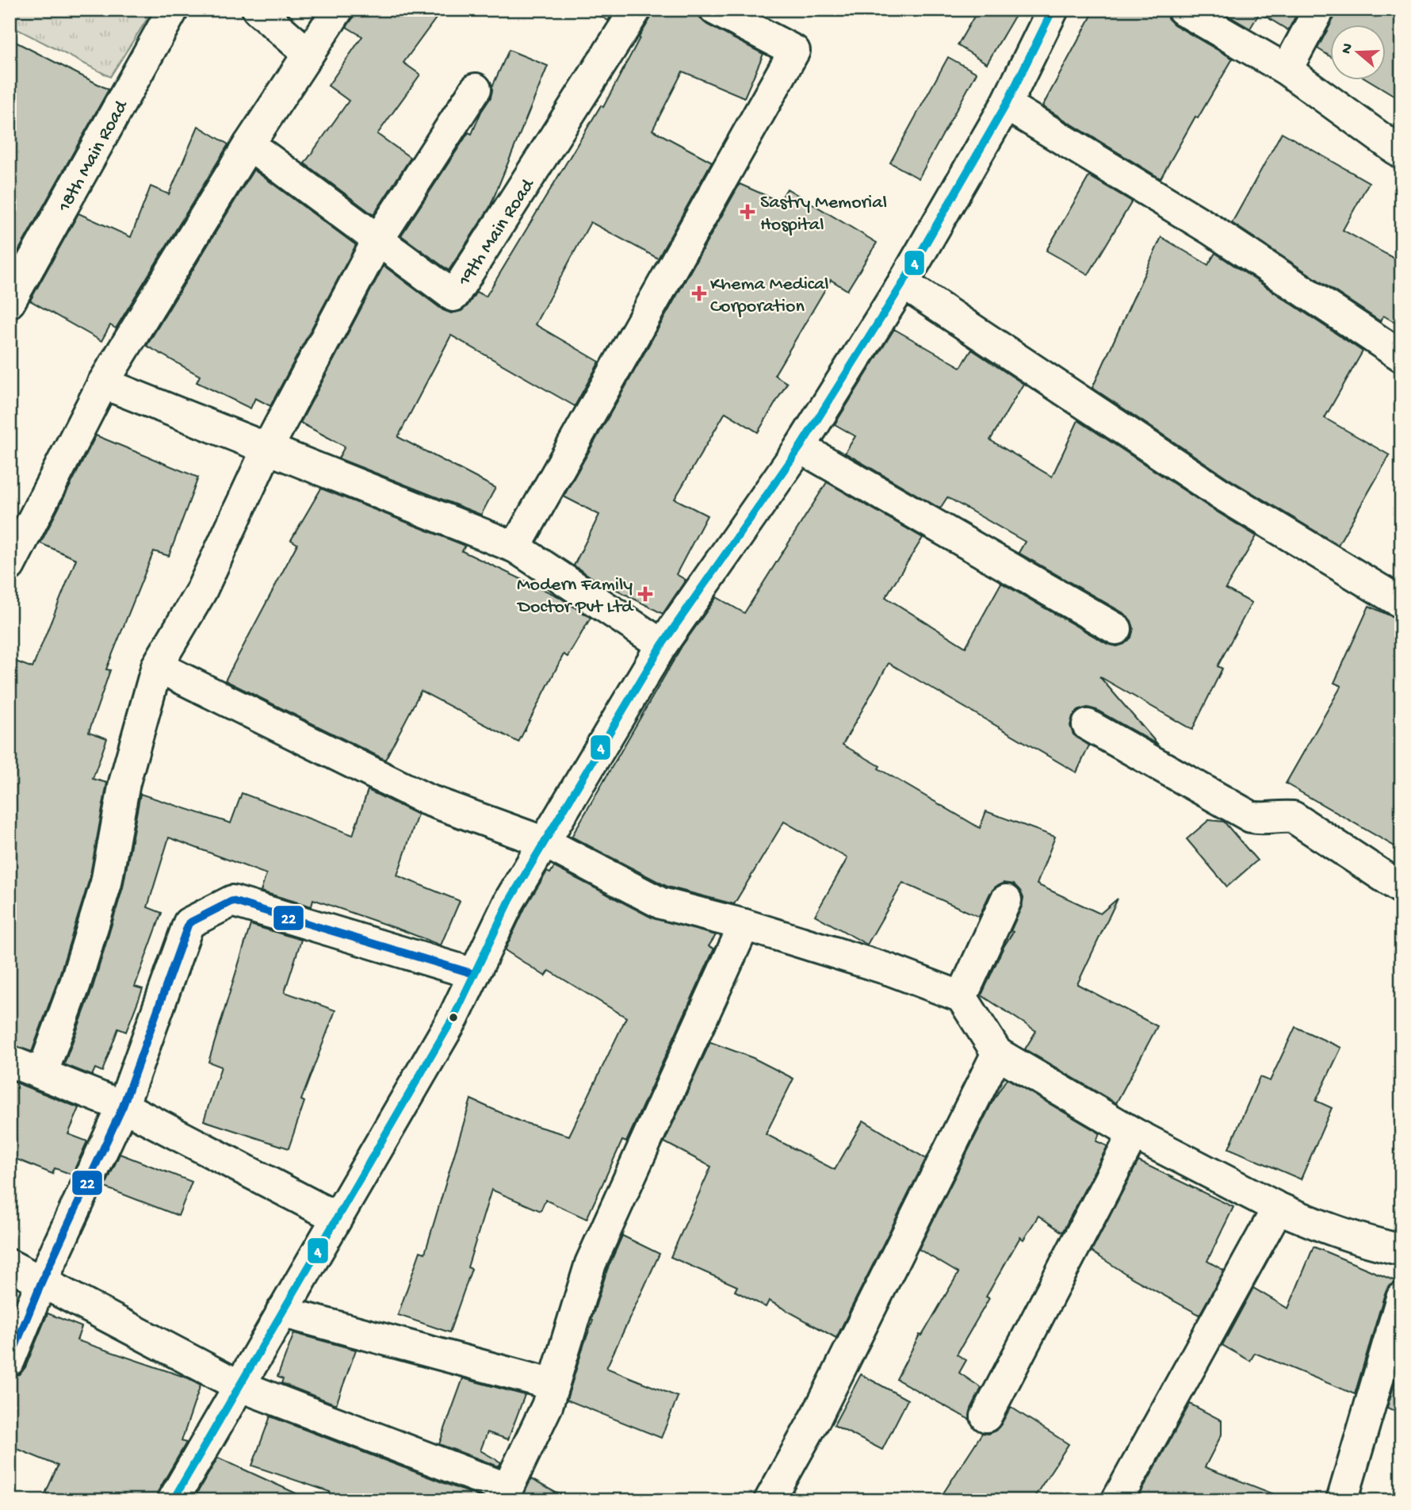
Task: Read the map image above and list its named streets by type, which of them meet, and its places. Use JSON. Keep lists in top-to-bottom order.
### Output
{
  "streets": {
    "street": ["18th Main Road", "19th Main Road"]
  },
  "places": {
    "health": ["Sastry Memorial Hospital", "Khema Medical Corporation", "Modern Family Doctor Pvt Ltd"]
  },
  "lines": ["transit line 4", "transit line 22"],
  "north": "left"
}
